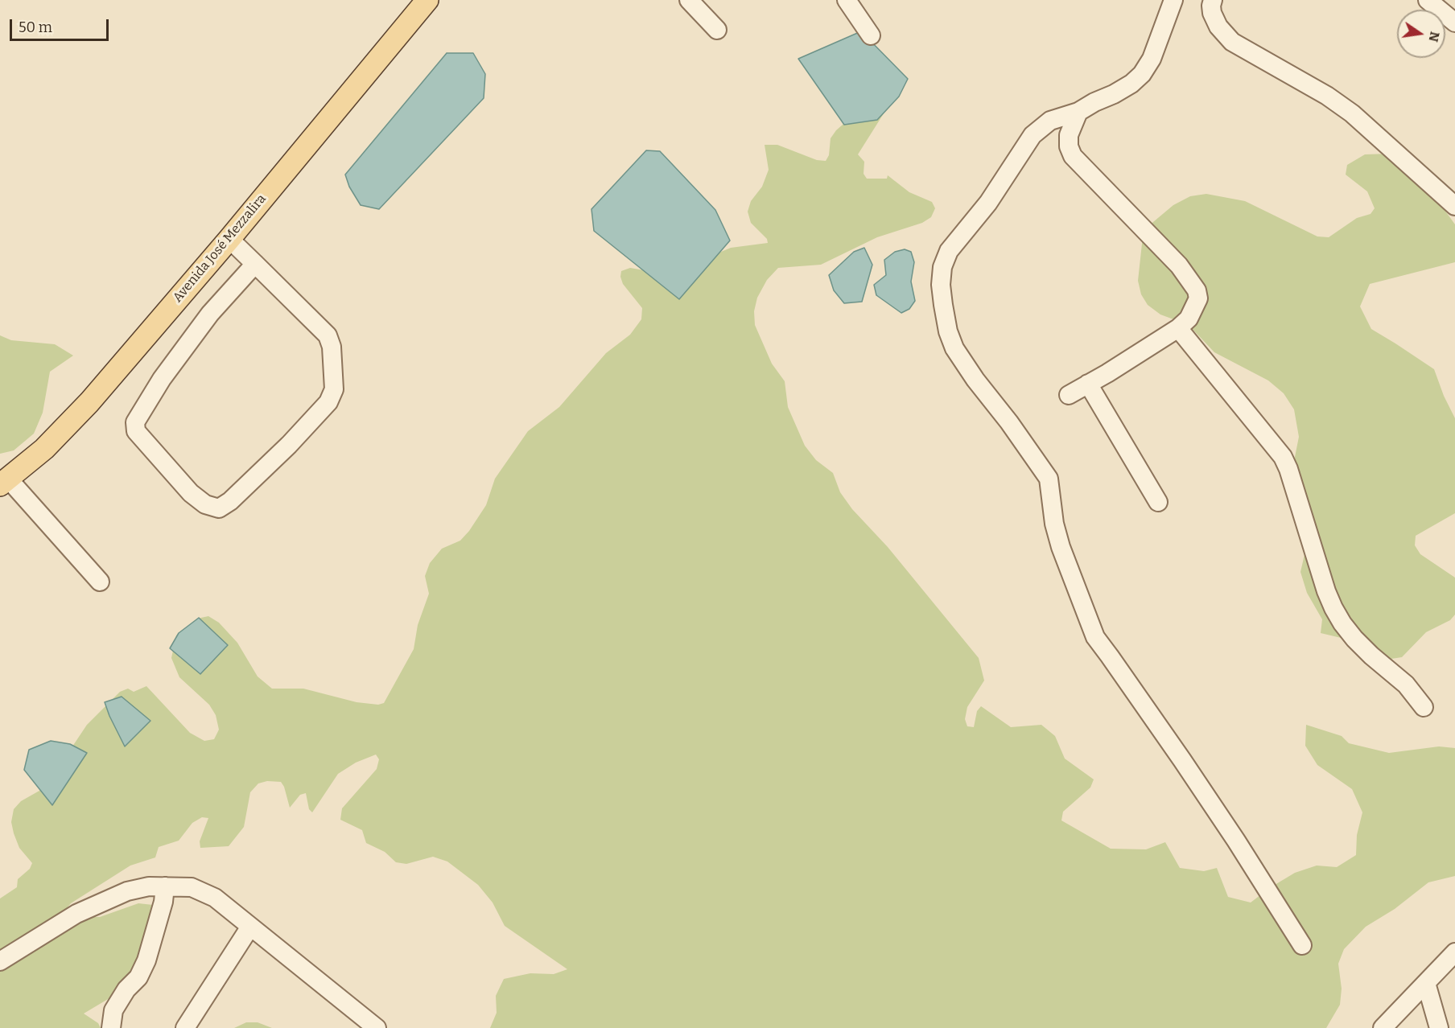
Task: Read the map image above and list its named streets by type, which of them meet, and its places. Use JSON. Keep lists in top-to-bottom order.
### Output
{
  "streets": {
    "main road": ["Avenida José Mezzalira"]
  },
  "scale_bar": "50 m",
  "north": "right"
}
